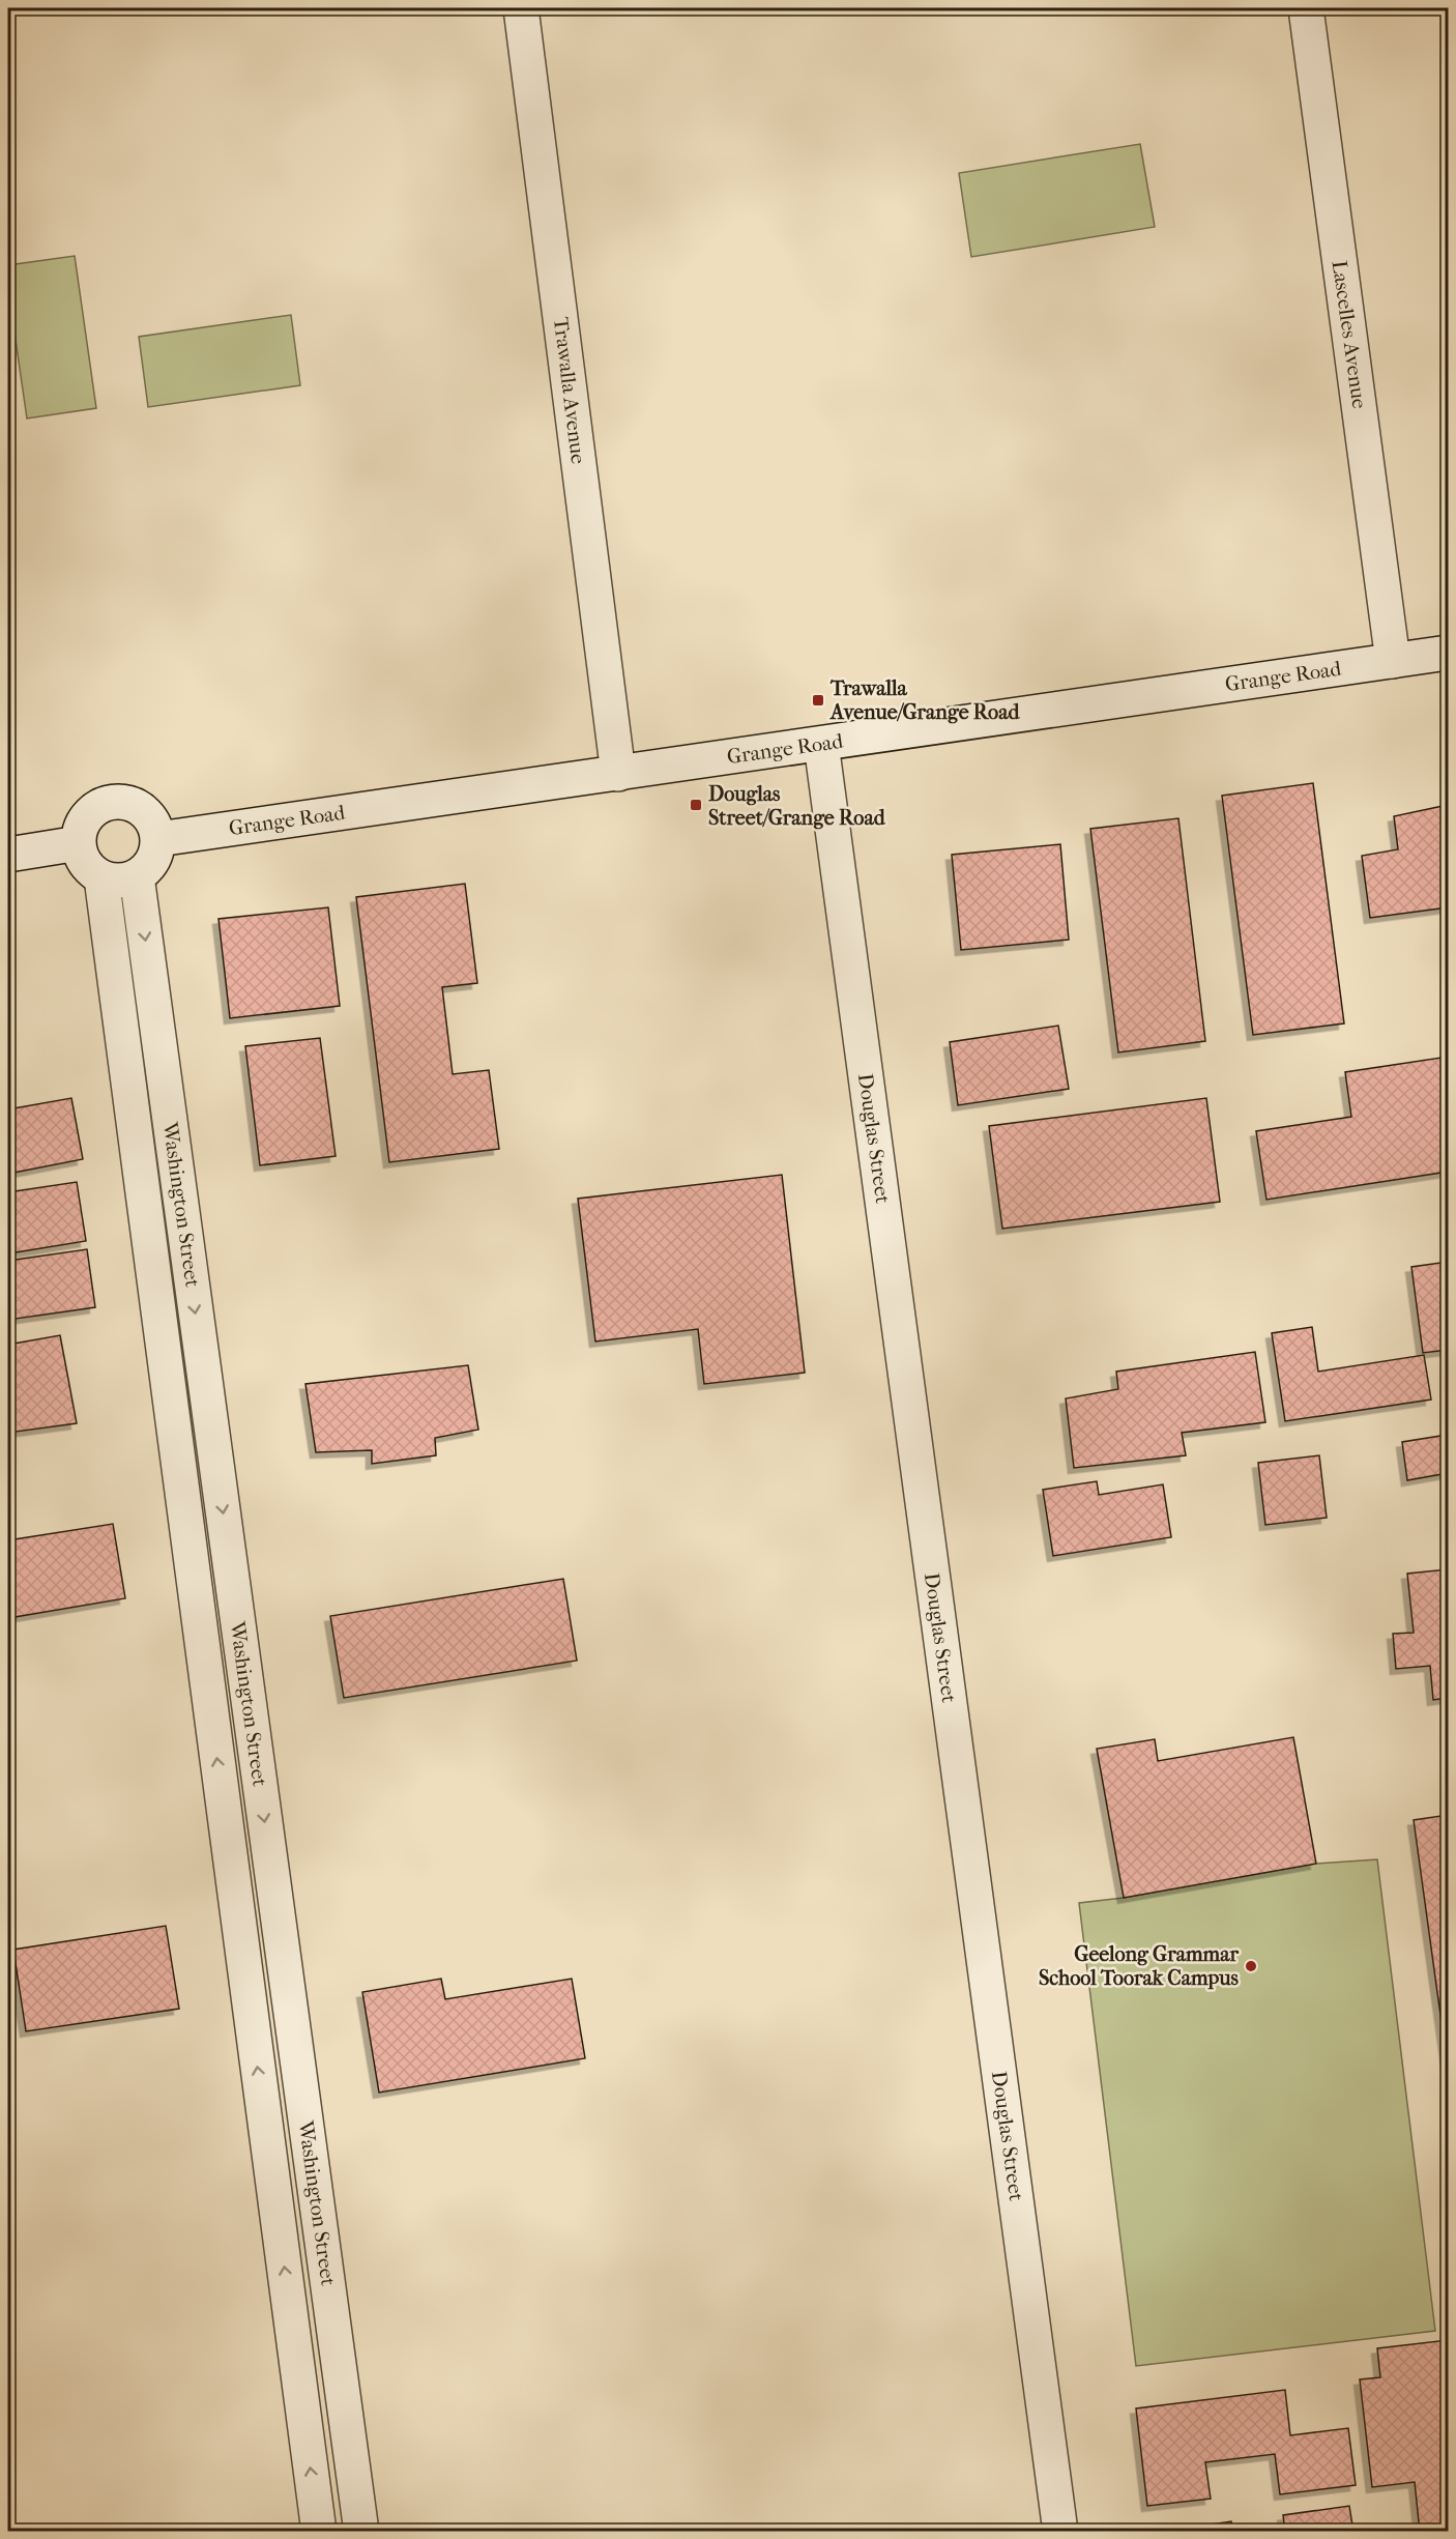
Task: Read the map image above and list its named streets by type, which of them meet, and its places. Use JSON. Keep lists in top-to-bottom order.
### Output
{
  "streets": {
    "street": [
      "Lascelles Avenue",
      "Trawalla Avenue",
      "Grange Road",
      "Douglas Street",
      "Washington Street"
    ]
  },
  "crossings": [
    ["Lascelles Avenue", "Grange Road"],
    ["Trawalla Avenue", "Grange Road"],
    ["Grange Road", "Douglas Street"],
    ["Grange Road", "Washington Street"]
  ],
  "places": {
    "transit": ["Trawalla Avenue/Grange Road", "Douglas Street/Grange Road"],
    "other": ["Geelong Grammar School Toorak Campus"]
  }
}
